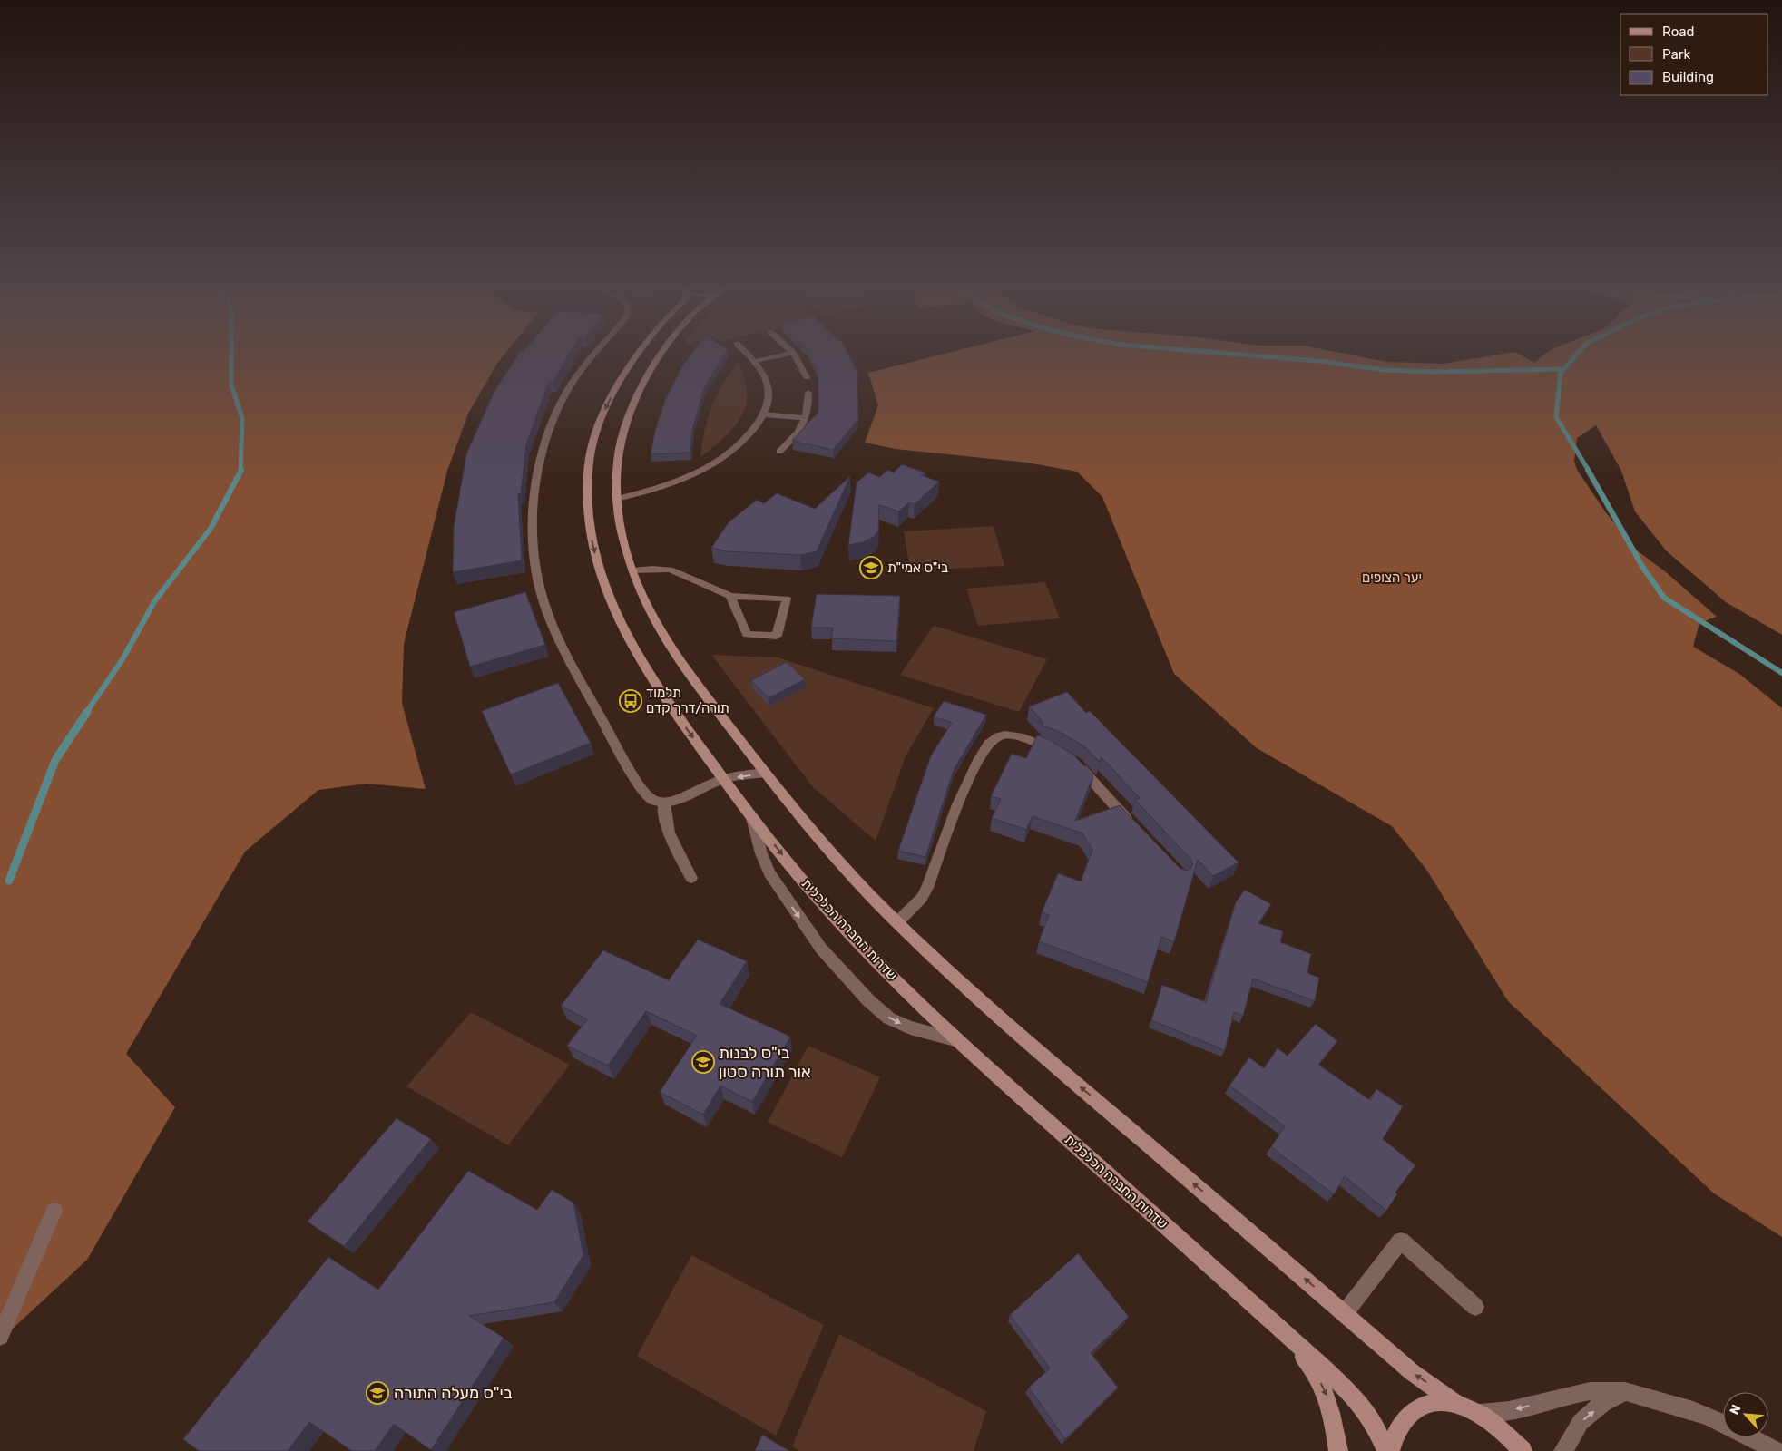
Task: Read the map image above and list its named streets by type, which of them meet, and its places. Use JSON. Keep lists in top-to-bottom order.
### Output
{
  "streets": {
    "main road": ["שדרות החברה הכלכלית"]
  },
  "parks": ["יער הצופים"],
  "places": {
    "school or university": ["בי\"ס אמי\"ת", "בי\"ס לבנות אור תורה סטון", "בי\"ס מעלה התורה"],
    "bus stop": ["תלמוד תורה/דרך קדם"]
  },
  "legend": ["Road", "Park", "Building"],
  "north": "top left"
}
